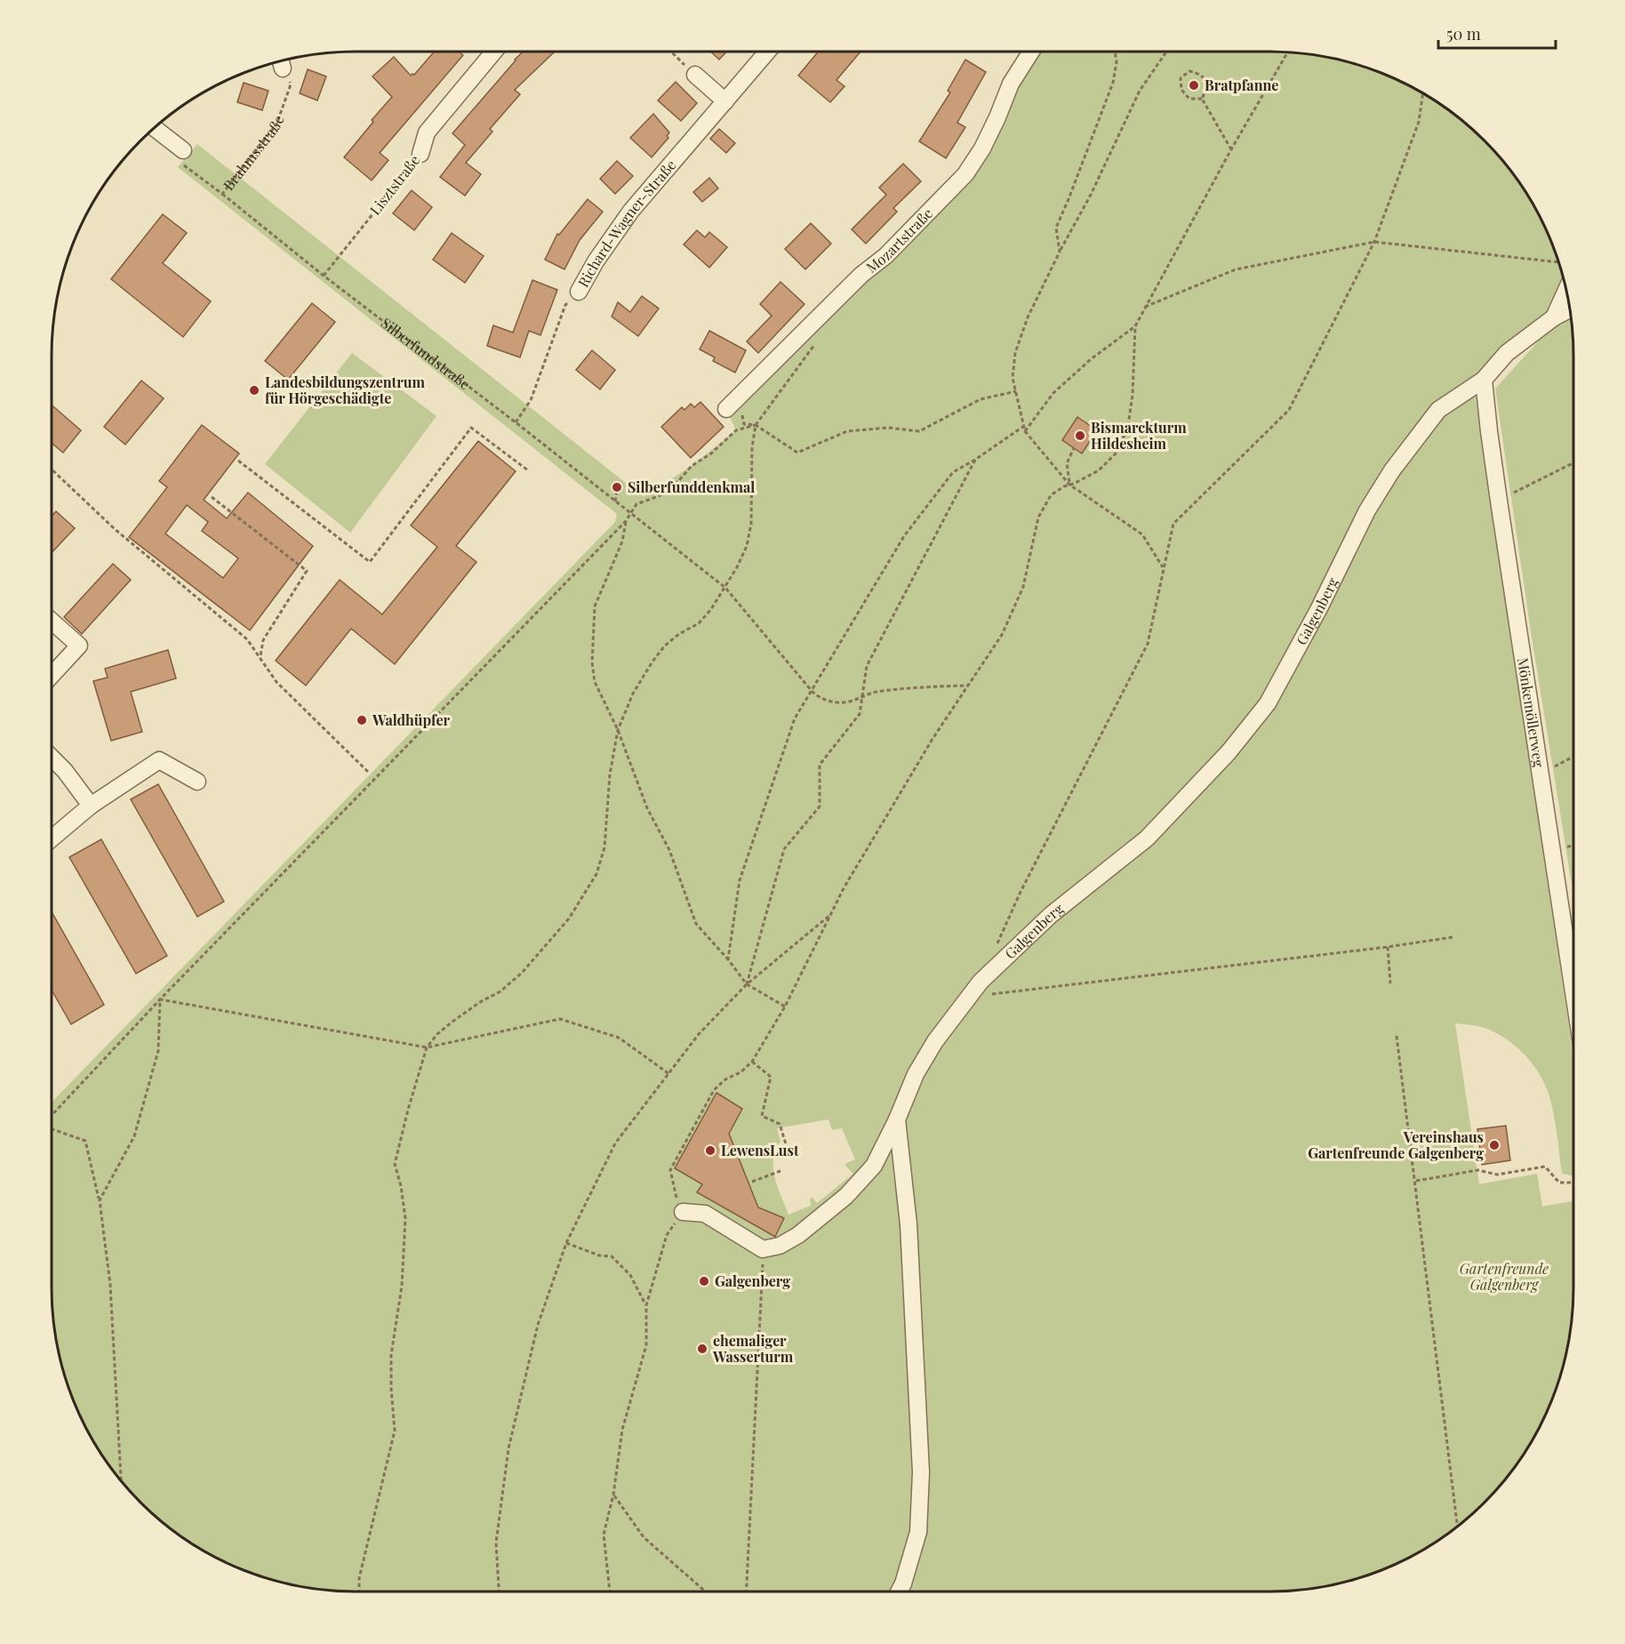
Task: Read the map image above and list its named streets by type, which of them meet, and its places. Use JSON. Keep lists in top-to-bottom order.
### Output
{
  "streets": {
    "street": [
      "Lisztstraße",
      "Richard-Wagner-Straße",
      "Mozartstraße",
      "Galgenberg",
      "Mönkemöllerweg"
    ],
    "path": ["Brahmsstraße", "Silberfundstraße"]
  },
  "crossings": [
    ["Brahmsstraße", "Silberfundstraße"],
    ["Lisztstraße", "Silberfundstraße"],
    ["Richard-Wagner-Straße", "Silberfundstraße"],
    ["Galgenberg", "Mönkemöllerweg"]
  ],
  "parks": ["Gartenfreunde Galgenberg"],
  "places": [
    "Bratpfanne",
    "Landesbildungszentrum für Hörgeschädigte",
    "Bismarckturm Hildesheim",
    "Silberfunddenkmal",
    "Waldhüpfer",
    "Vereinshaus Gartenfreunde Galgenberg",
    "LewensLust",
    "Galgenberg",
    "ehemaliger Wasserturm"
  ],
  "scale_bar": "50 m"
}
